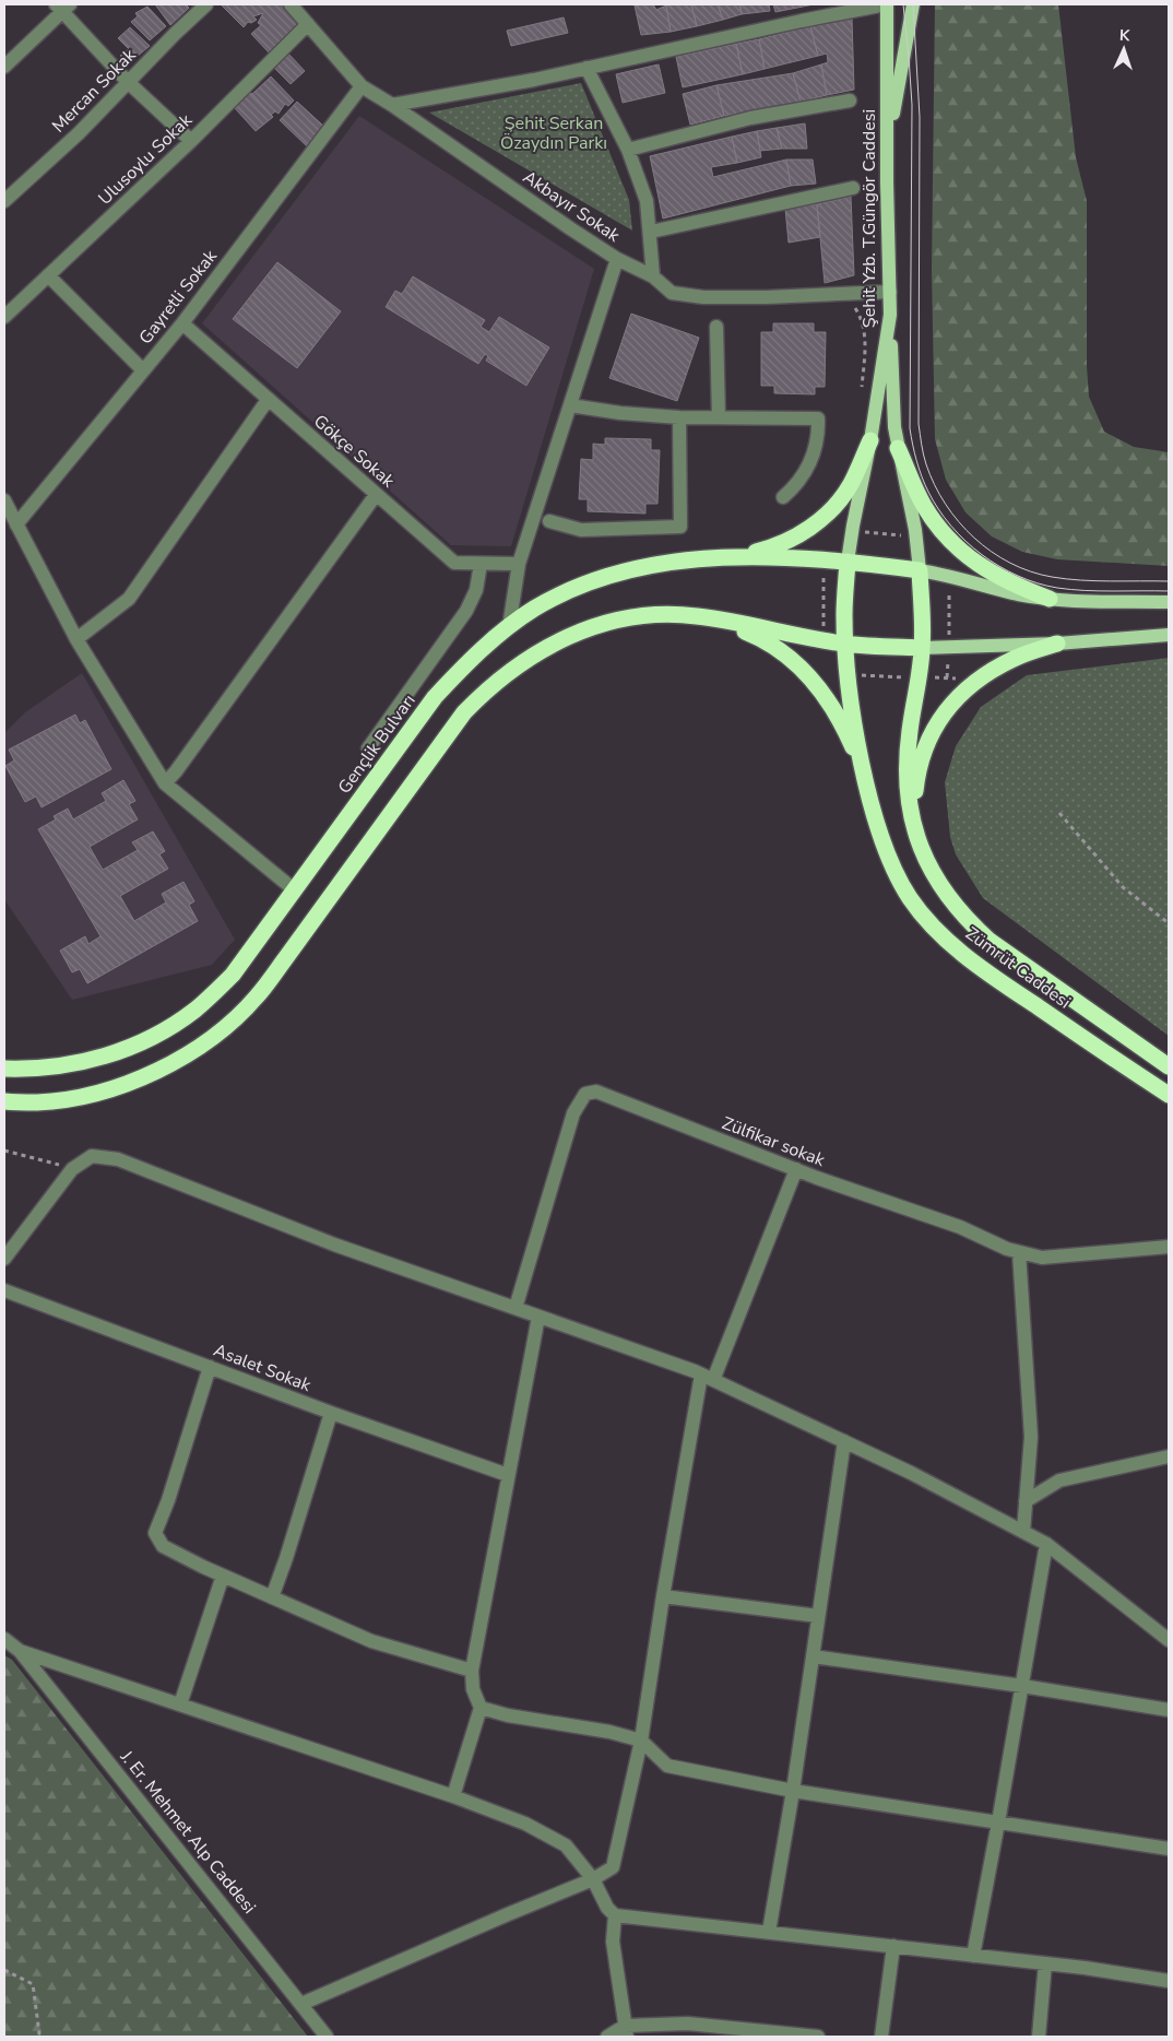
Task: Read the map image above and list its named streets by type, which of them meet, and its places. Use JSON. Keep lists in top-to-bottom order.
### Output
{
  "streets": {
    "highway": ["Gençlik Bulvarı", "Zümrüt Caddesi"],
    "main road": ["Şehit Yzb. T.Güngör Caddesi"],
    "street": [
      "Mercan Sokak",
      "Ulusoylu Sokak",
      "Akbayır Sokak",
      "Gayretli Sokak",
      "Gökçe Sokak",
      "Zülfikar sokak",
      "Asalet Sokak",
      "J. Er. Mehmet Alp Caddesi"
    ]
  },
  "crossings": [
    ["Ulusoylu Sokak", "Akbayır Sokak"],
    ["Akbayır Sokak", "Şehit Yzb. T.Güngör Caddesi"],
    ["Akbayır Sokak", "Gayretli Sokak"],
    ["Şehit Yzb. T.Güngör Caddesi", "Gençlik Bulvarı"],
    ["Şehit Yzb. T.Güngör Caddesi", "Zümrüt Caddesi"],
    ["Gayretli Sokak", "Gökçe Sokak"],
    ["Gençlik Bulvarı", "Zümrüt Caddesi"]
  ],
  "parks": ["Şehit Serkan Özaydın Parkı"],
  "north": "top"
}
